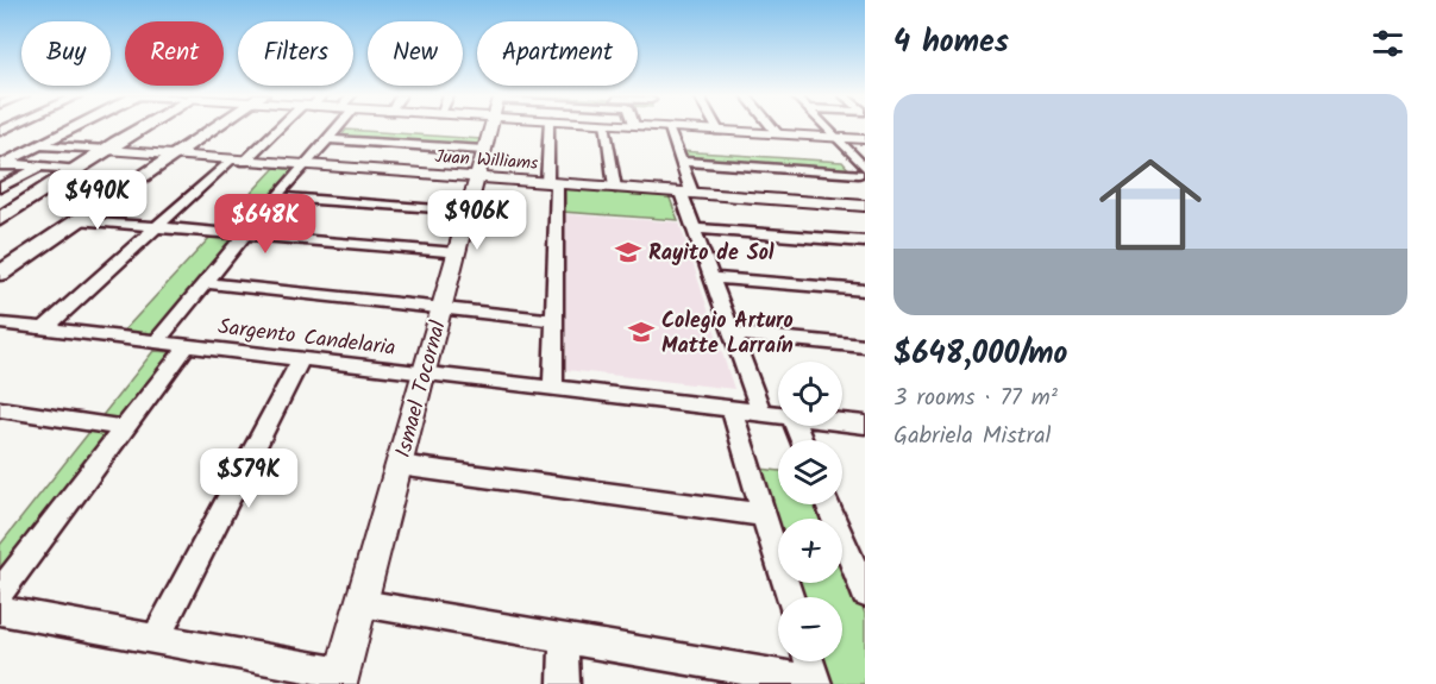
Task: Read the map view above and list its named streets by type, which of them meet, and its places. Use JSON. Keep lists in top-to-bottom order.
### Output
{
  "streets": {
    "street": ["Juan Williams", "Sargento Candelaria", "Ismael Tocornal"]
  },
  "crossings": [
    ["Juan Williams", "Ismael Tocornal"],
    ["Sargento Candelaria", "Ismael Tocornal"]
  ],
  "places": {
    "school or university": ["Rayito de Sol", "Colegio Arturo Matte Larraín"]
  },
  "page": {
    "heading": "4 homes",
    "chip": [
      "Buy",
      "Rent",
      "Filters",
      "New",
      "Apartment"
    ],
    "list": [
      {
        "name": "$648,000/mo",
        "note": "3 rooms · 77 m² · Gabriela Mistral"
      }
    ],
    "price": [
      "$490K",
      "$906K",
      "$648K",
      "$579K"
    ],
    "map_buttons": ["+", "−"]
  }
}
